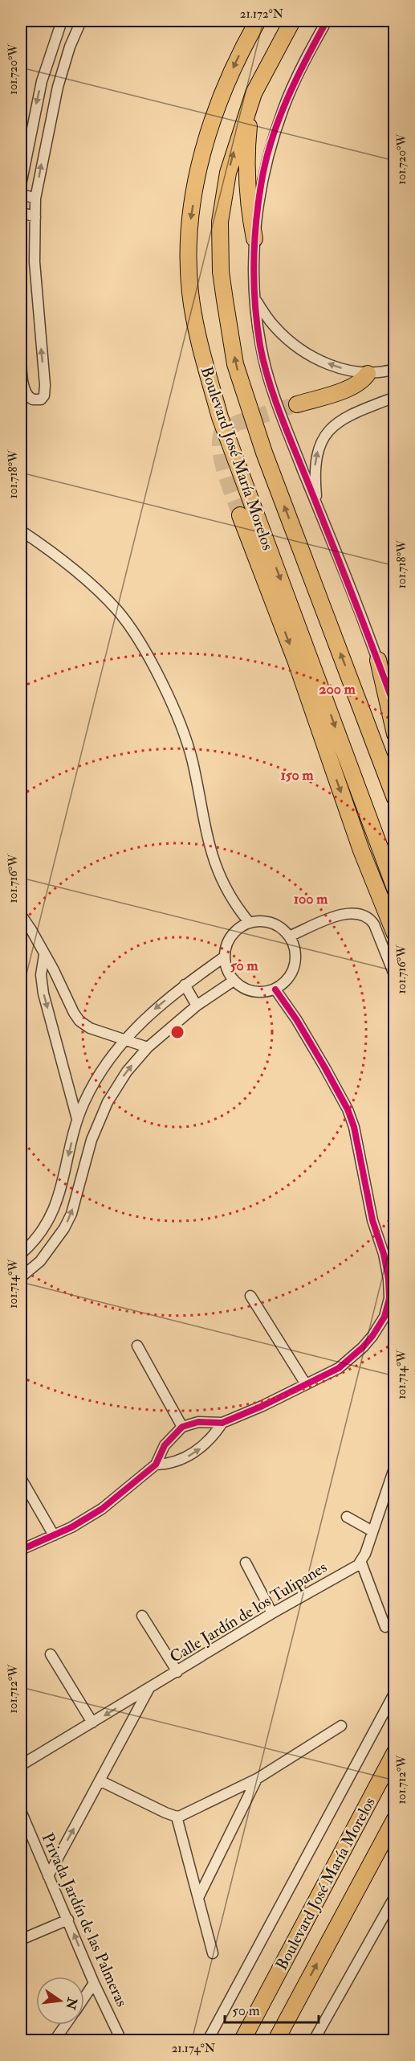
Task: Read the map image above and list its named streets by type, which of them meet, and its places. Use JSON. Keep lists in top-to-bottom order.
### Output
{
  "streets": {
    "main road": ["Boulevard José María Morelos"],
    "street": ["Calle Jardín de los Tulipanes", "Privada Jardín de las Palmeras"]
  },
  "scale_bar": "50 m",
  "north": "right",
  "coordinates": [
    "21.172°N",
    "101.720°W",
    "101.718°W",
    "101.716°W",
    "101.714°W",
    "101.712°W",
    "21.174°N"
  ],
  "rings": [
    "200 m",
    "150 m",
    "100 m",
    "50 m"
  ]
}
